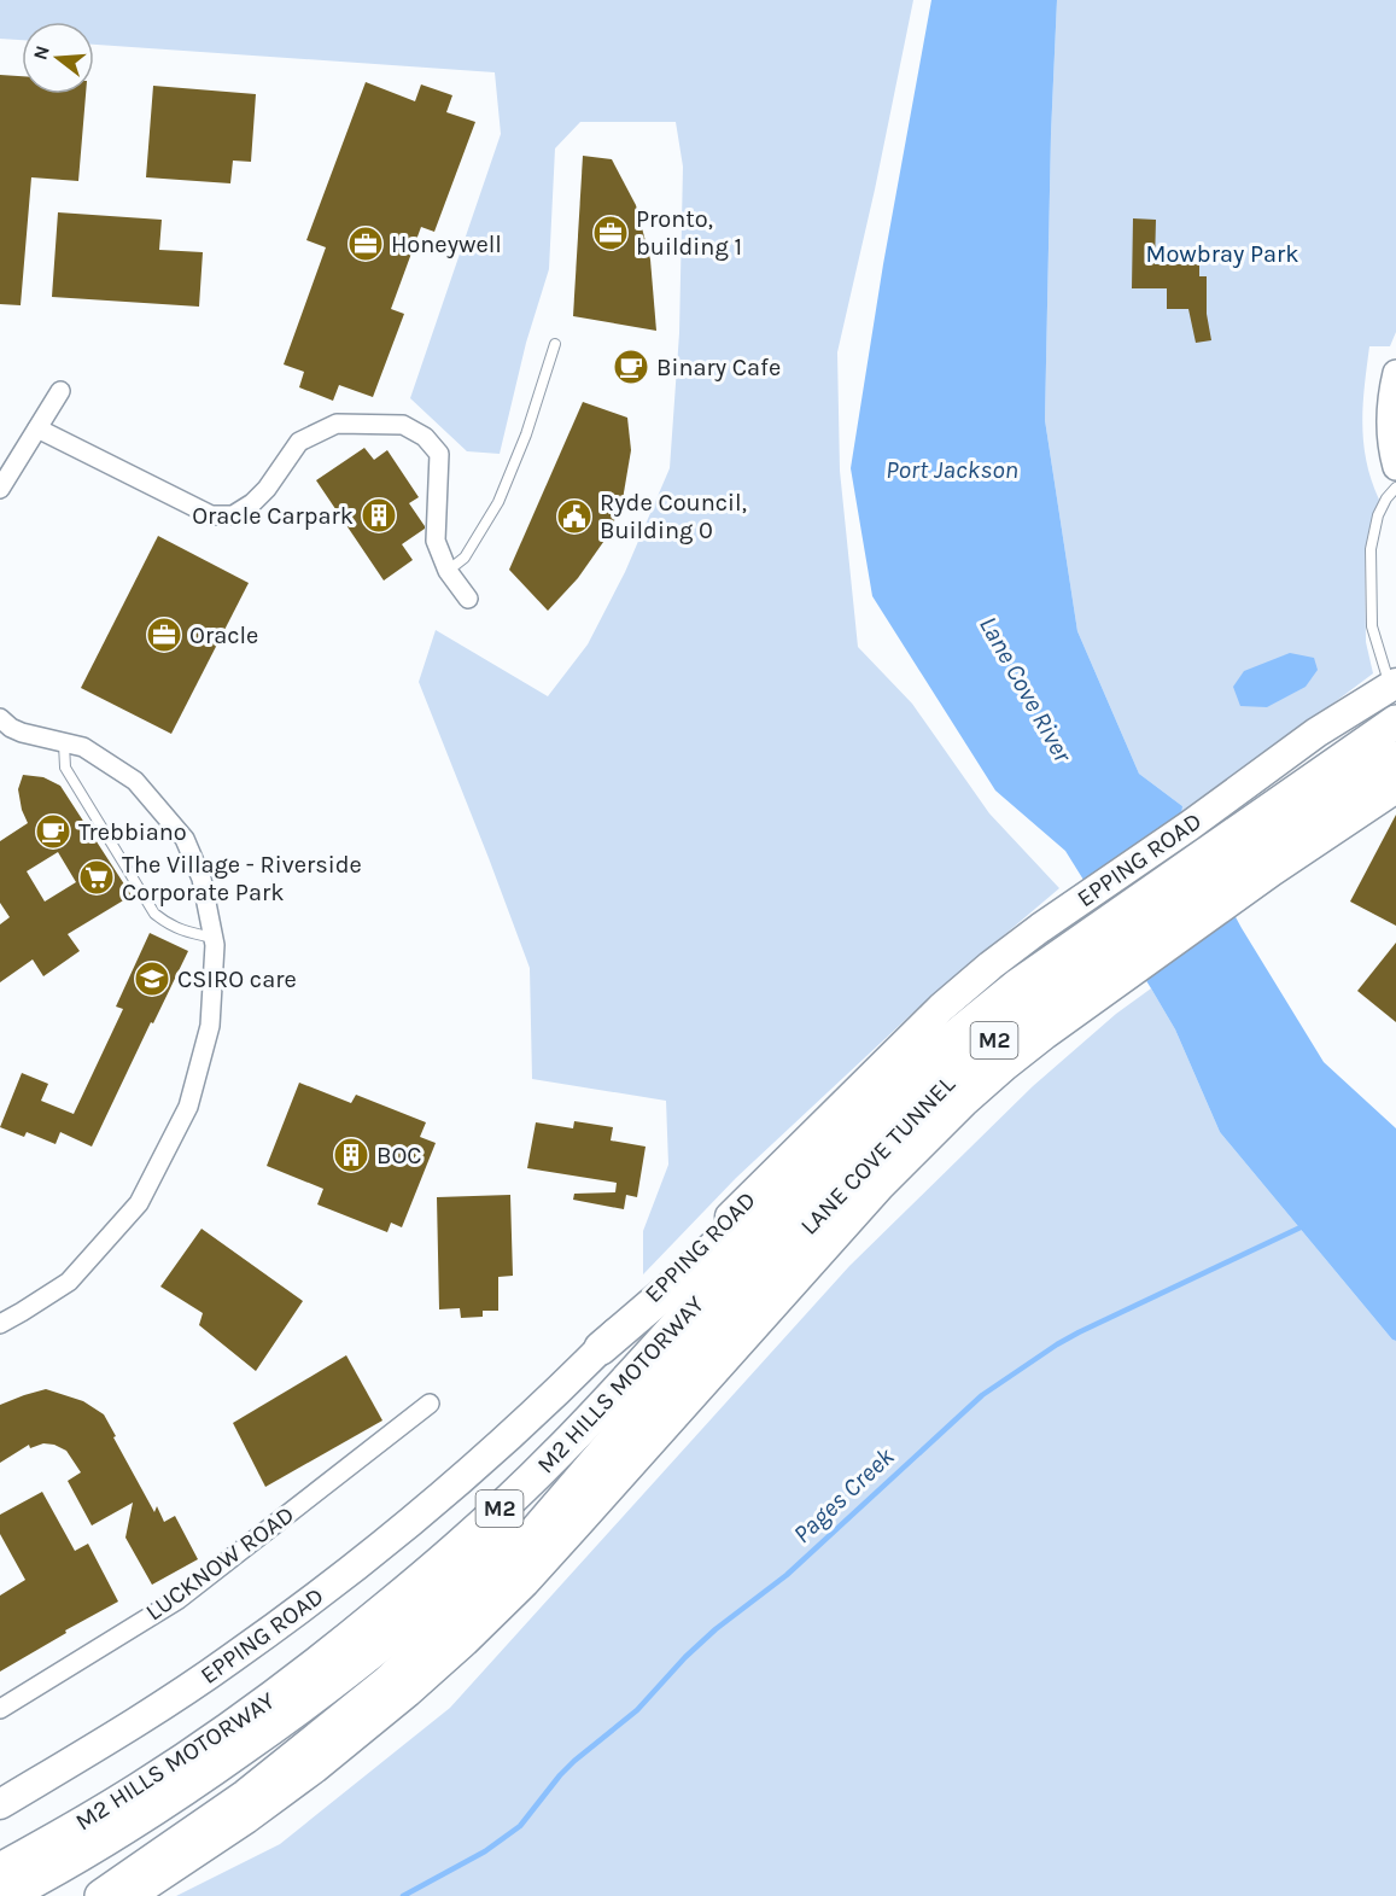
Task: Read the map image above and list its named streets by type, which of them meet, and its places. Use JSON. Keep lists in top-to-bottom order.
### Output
{
  "streets": {
    "highway": ["M2", "LANE COVE TUNNEL", "M2 HILLS MOTORWAY"],
    "main road": ["EPPING ROAD"],
    "street": ["LUCKNOW ROAD"]
  },
  "crossings": [
    ["EPPING ROAD", "M2"],
    ["M2", "LANE COVE TUNNEL"],
    ["M2", "M2 HILLS MOTORWAY"],
    ["LANE COVE TUNNEL", "M2 HILLS MOTORWAY"]
  ],
  "water": ["Port Jackson", "Lane Cove River", "Pages Creek"],
  "parks": ["Mowbray Park"],
  "places": {
    "office": ["Pronto, building 1", "Honeywell", "Oracle"],
    "cafe": ["Binary Cafe", "Trebbiano"],
    "building": ["Oracle Carpark", "BOC"],
    "public building": ["Ryde Council, Building 0"],
    "supermarket": ["The Village - Riverside Corporate Park"],
    "school or university": ["CSIRO care"]
  },
  "north": "left"
}
